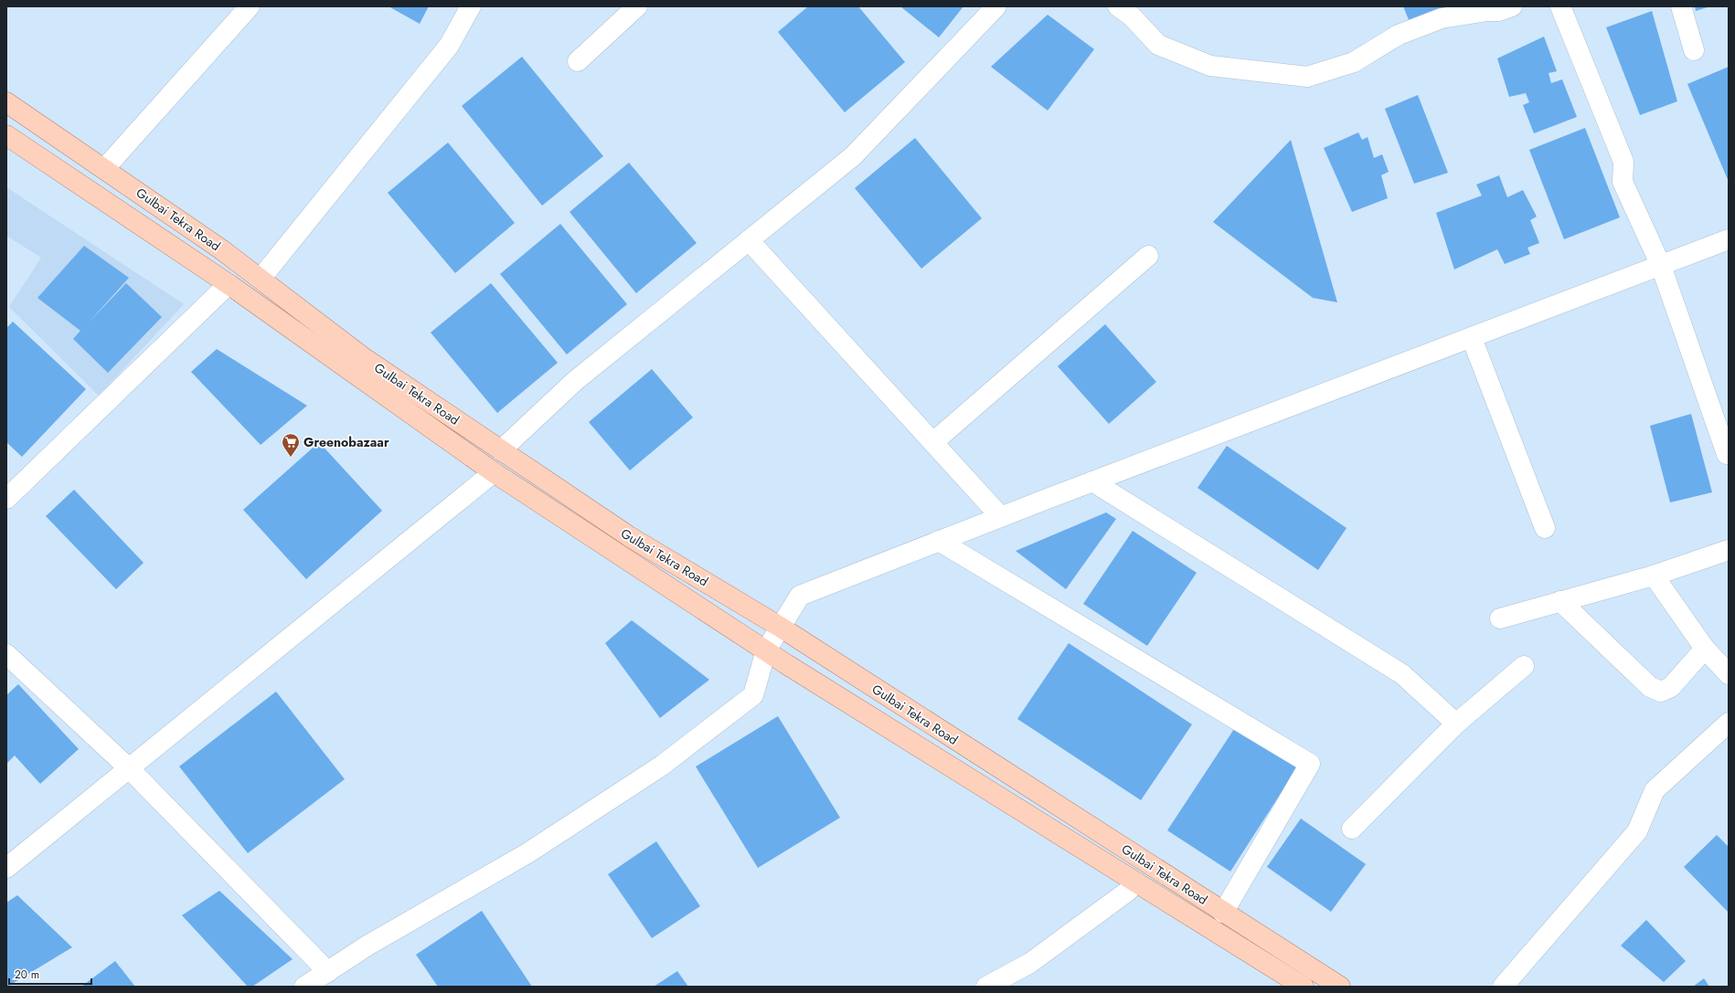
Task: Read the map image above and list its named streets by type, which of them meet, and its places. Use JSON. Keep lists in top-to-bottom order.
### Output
{
  "streets": {
    "main road": ["Gulbai Tekra Road"]
  },
  "places": {
    "supermarket": ["Greenobazaar"]
  },
  "scale_bar": "20 m"
}
